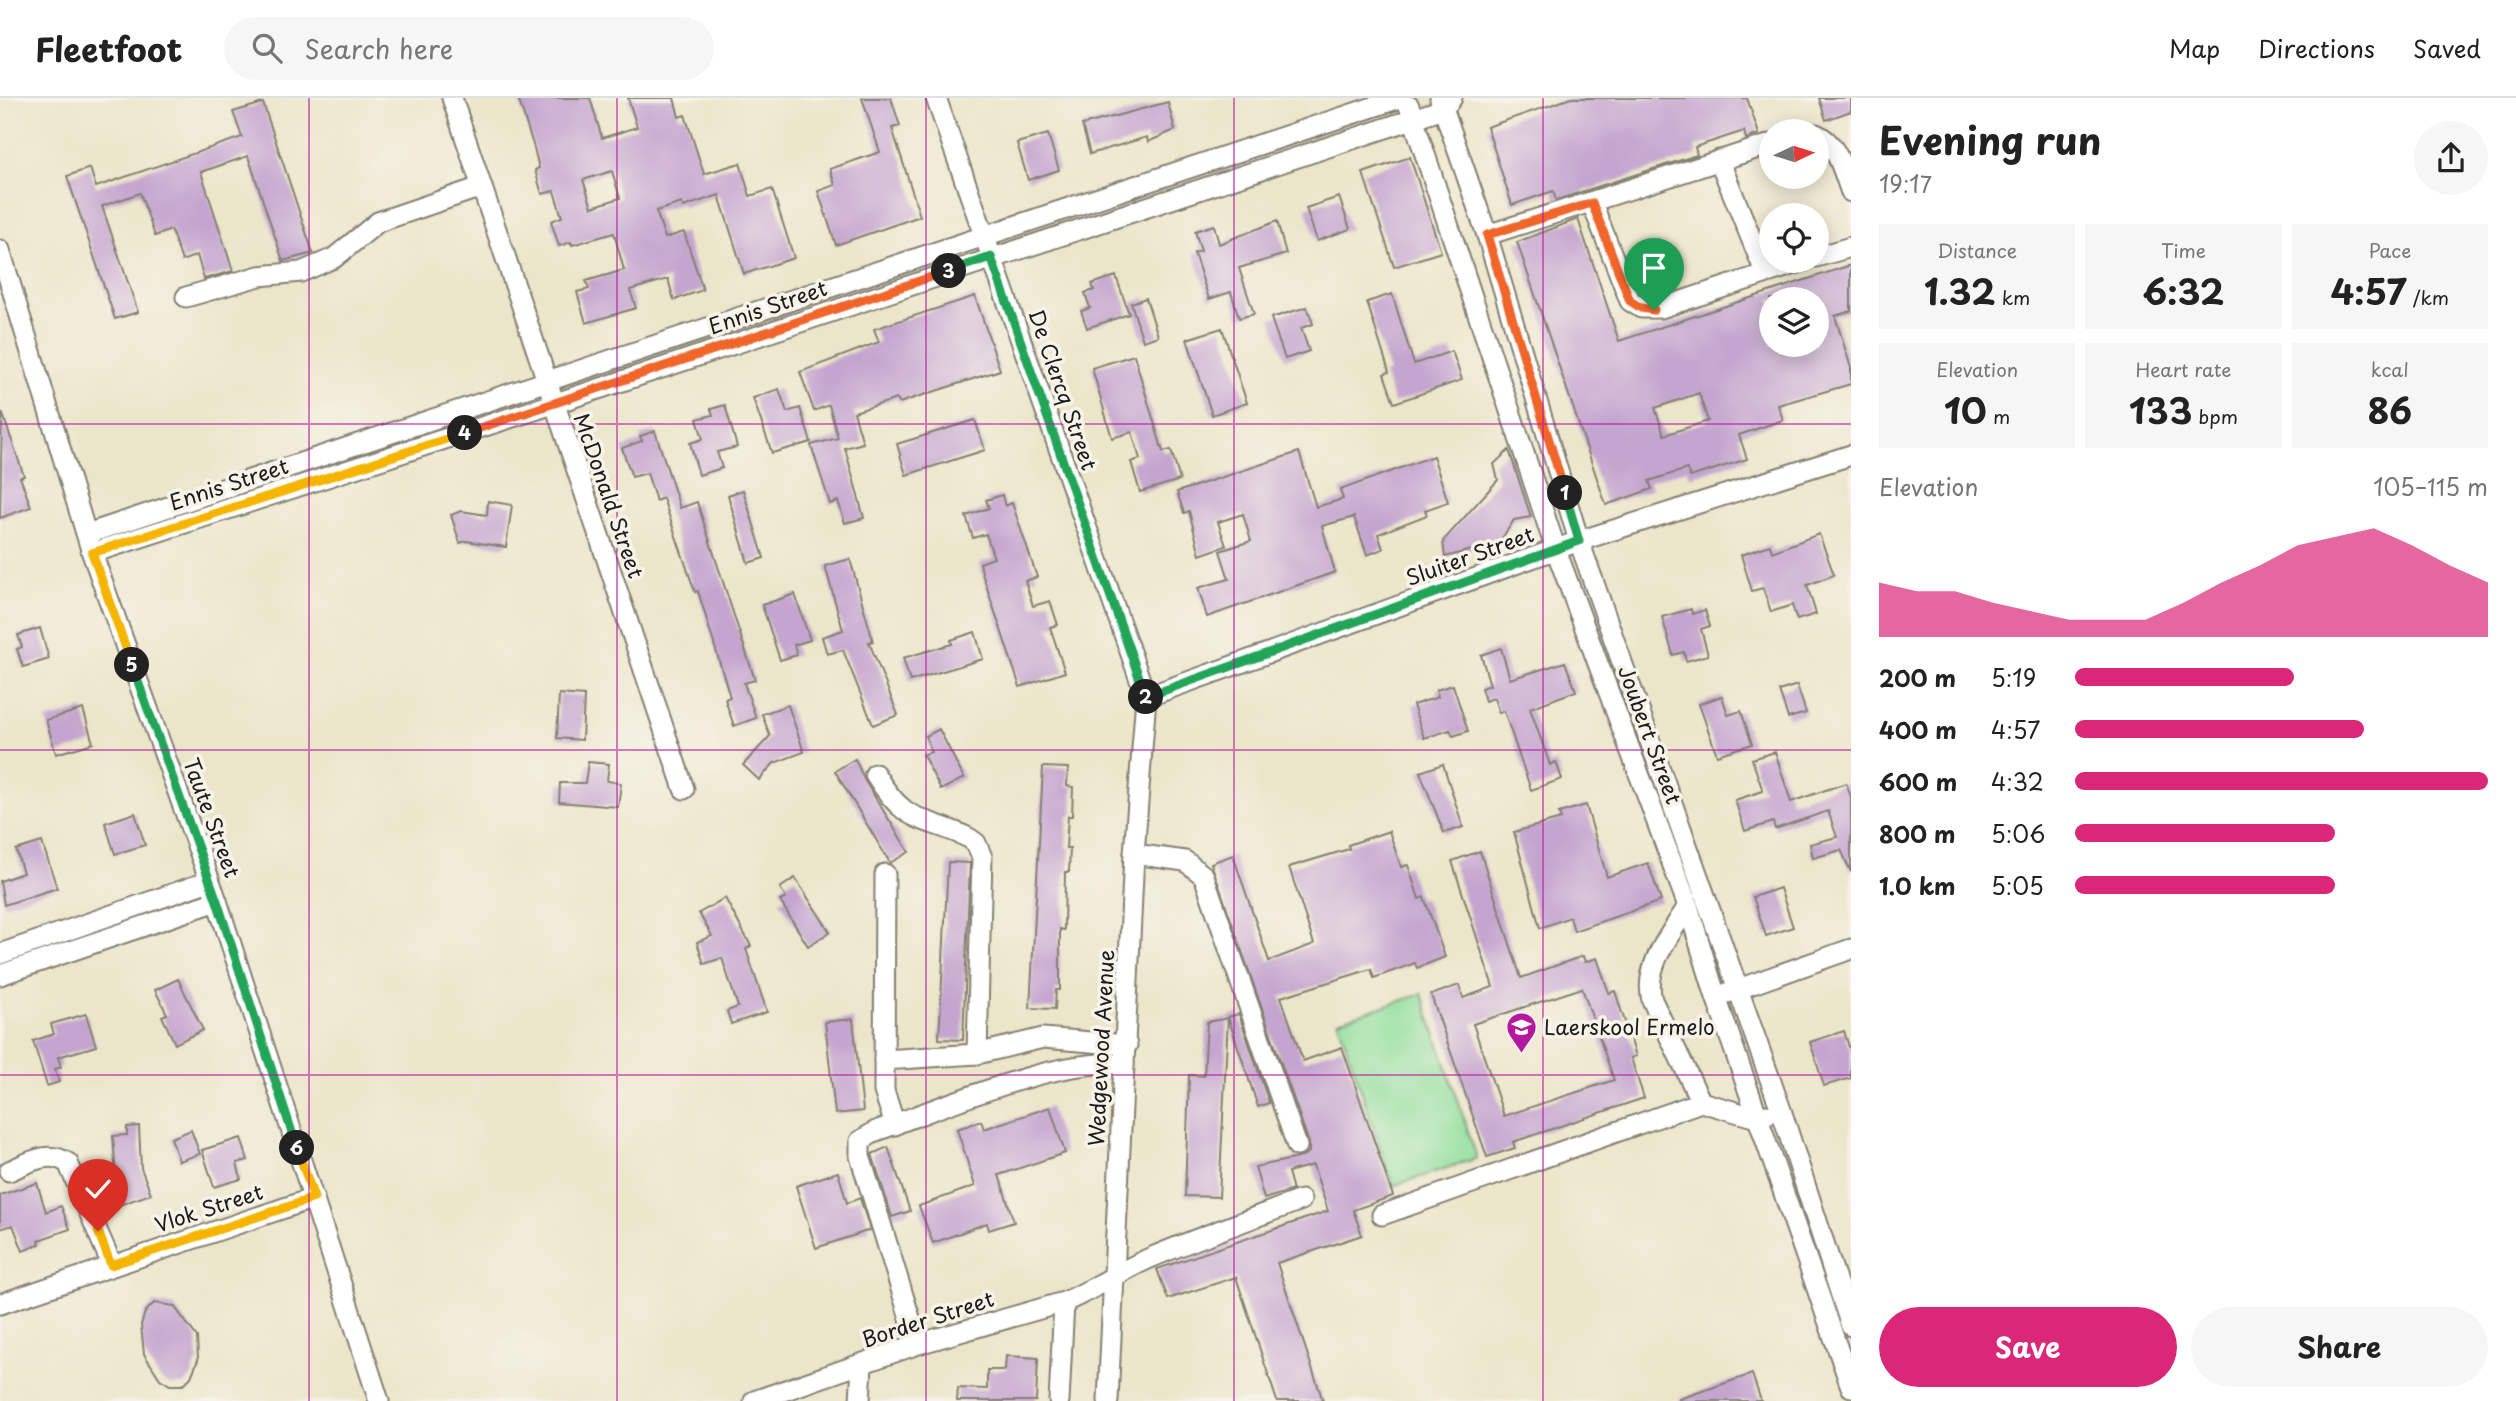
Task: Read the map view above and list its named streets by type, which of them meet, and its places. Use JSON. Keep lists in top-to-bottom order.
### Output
{
  "streets": {
    "street": [
      "Ennis Street",
      "De Clercq Street",
      "McDonald Street",
      "Sluiter Street",
      "Joubert Street",
      "Taute Street",
      "Wedgewood Avenue",
      "Vlok Street",
      "Border Street"
    ]
  },
  "crossings": [
    ["Ennis Street", "De Clercq Street"],
    ["Ennis Street", "McDonald Street"],
    ["Ennis Street", "Joubert Street"],
    ["Ennis Street", "Taute Street"],
    ["De Clercq Street", "Sluiter Street"],
    ["De Clercq Street", "Wedgewood Avenue"],
    ["Sluiter Street", "Joubert Street"],
    ["Sluiter Street", "Wedgewood Avenue"],
    ["Taute Street", "Vlok Street"],
    ["Wedgewood Avenue", "Border Street"]
  ],
  "places": {
    "school or university": ["Laerskool Ermelo"]
  },
  "north": "right",
  "page": {
    "header": "Fleetfoot",
    "search": "Search here",
    "nav": ["Map", "Directions", "Saved"],
    "heading": ["Evening run", "19:17"],
    "stats": [
      ["Distance", "1.32 km"],
      ["Time", "6:32"],
      ["Pace", "4:57 /km"],
      ["Elevation", "10 m"],
      ["Heart rate", "133 bpm"],
      ["kcal", "86"]
    ],
    "pins": [
      "3",
      "4",
      "1",
      "5",
      "2",
      "6"
    ],
    "chart": ["Elevation", "105–115 m"],
    "list": [
      {
        "name": "200 m",
        "note": "5:19"
      },
      {
        "name": "400 m",
        "note": "4:57"
      },
      {
        "name": "600 m",
        "note": "4:32"
      },
      {
        "name": "800 m",
        "note": "5:06"
      },
      {
        "name": "1.0 km",
        "note": "5:05"
      }
    ],
    "buttons": ["Save", "Share"]
  }
}
